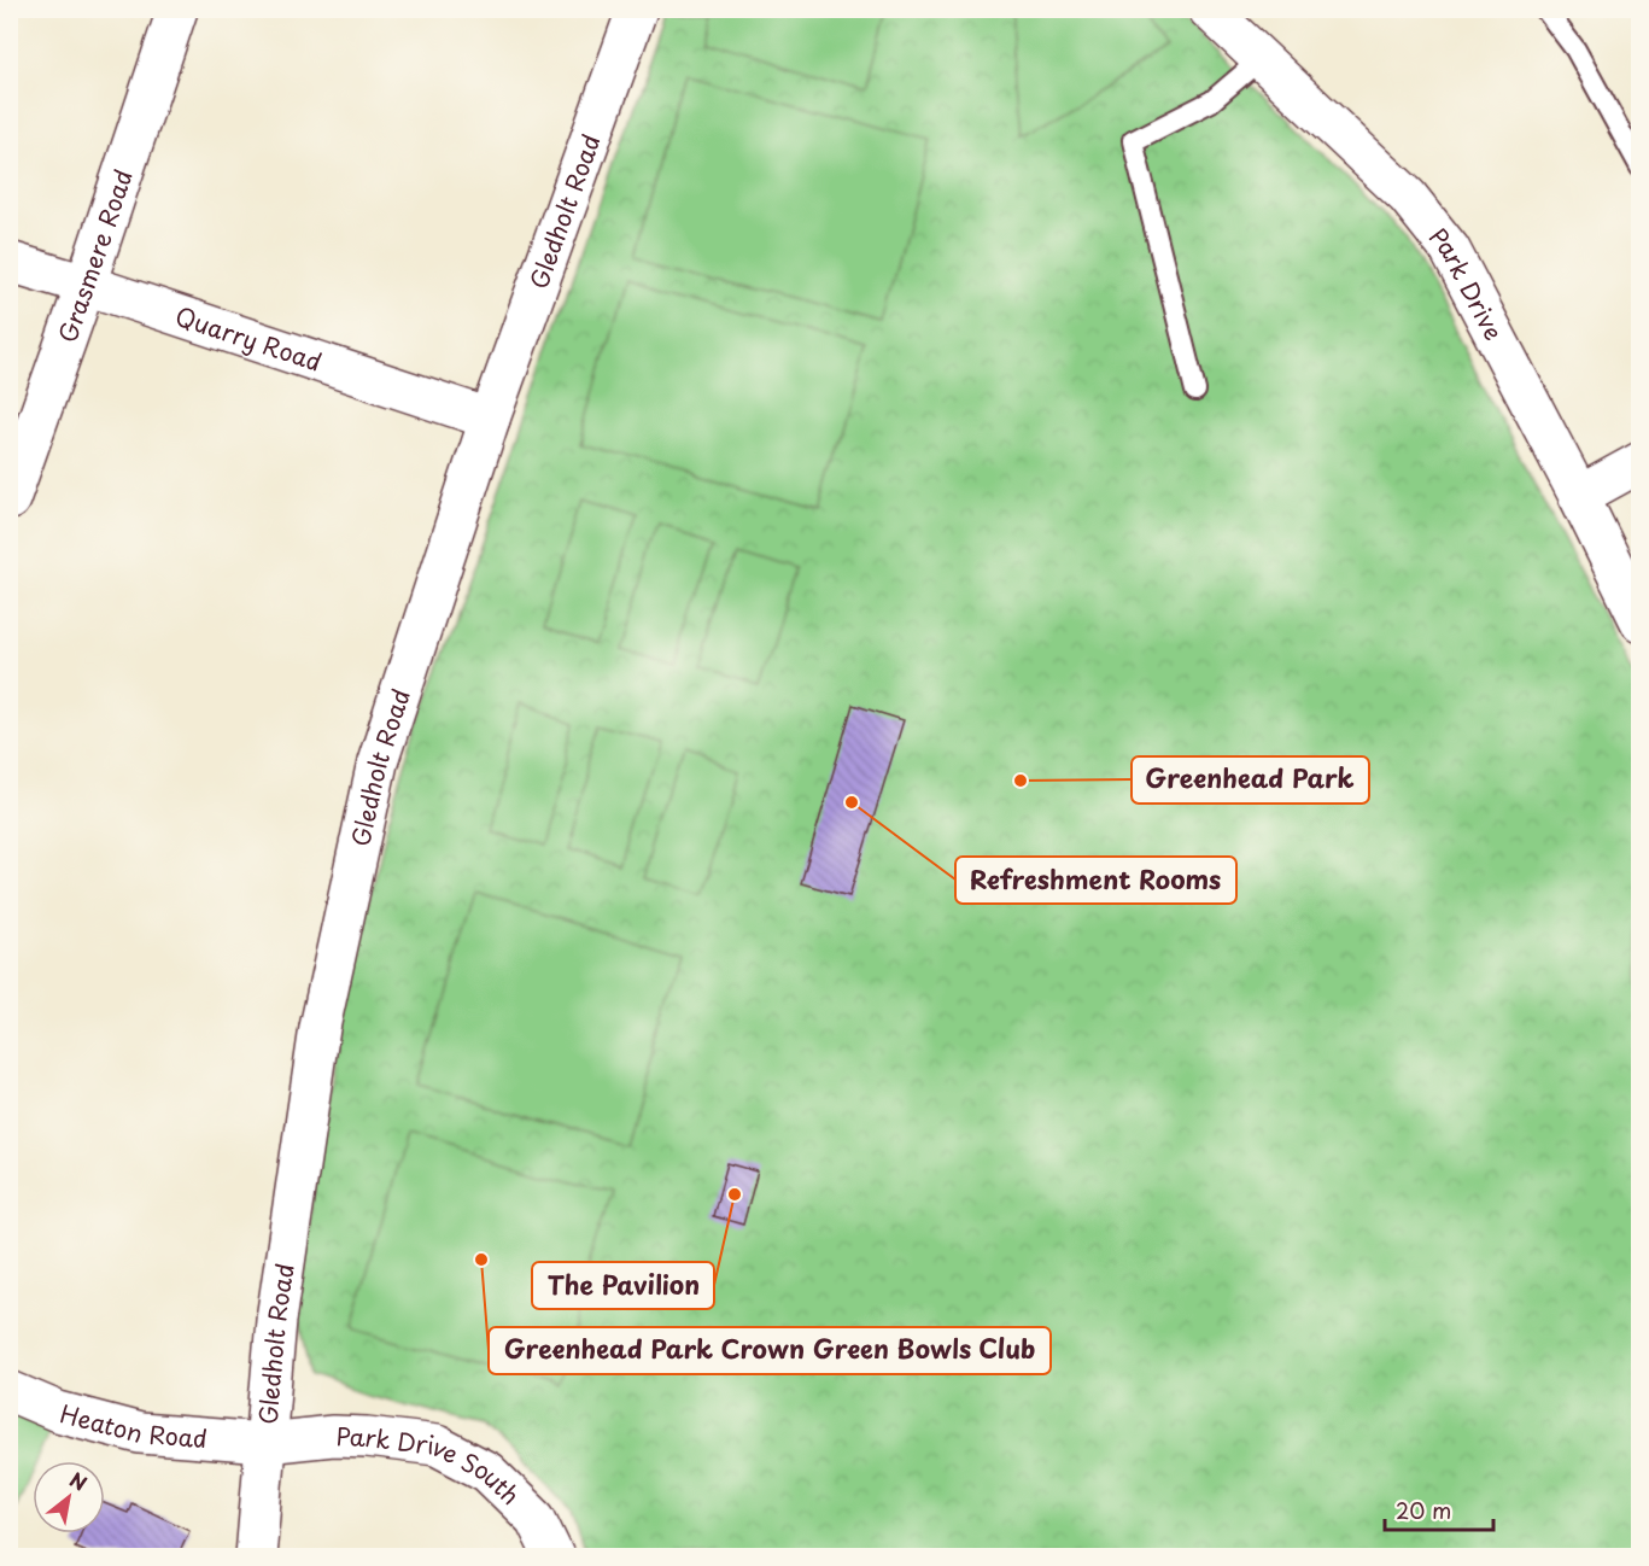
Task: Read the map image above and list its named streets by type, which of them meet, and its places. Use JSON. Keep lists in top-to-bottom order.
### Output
{
  "streets": {
    "street": [
      "Gledholt Road",
      "Grasmere Road",
      "Park Drive",
      "Quarry Road",
      "Heaton Road",
      "Park Drive South"
    ]
  },
  "crossings": [
    ["Gledholt Road", "Quarry Road"],
    ["Gledholt Road", "Heaton Road"],
    ["Gledholt Road", "Park Drive South"],
    ["Grasmere Road", "Quarry Road"],
    ["Heaton Road", "Park Drive South"]
  ],
  "places": [
    "Greenhead Park",
    "Refreshment Rooms",
    "The Pavilion",
    "Greenhead Park Crown Green Bowls Club"
  ],
  "scale_bar": "20 m",
  "north": "top right"
}
